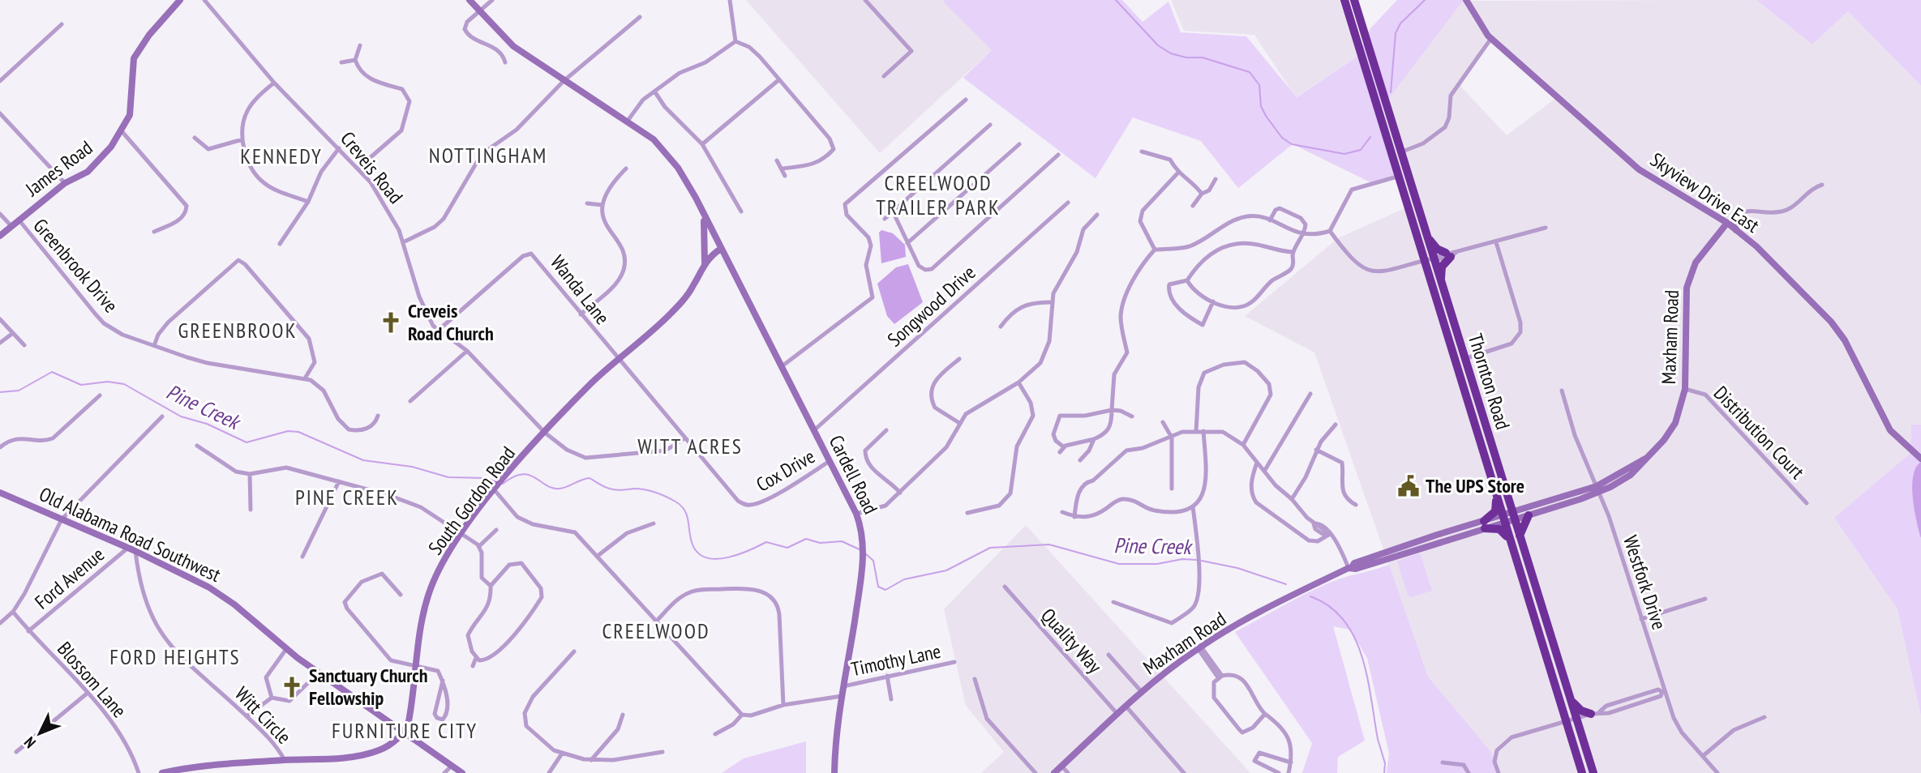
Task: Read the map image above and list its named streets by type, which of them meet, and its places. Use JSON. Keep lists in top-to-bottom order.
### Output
{
  "streets": {
    "highway": ["Thornton Road"],
    "street": [
      "Creveis Road",
      "James Road",
      "Skyview Drive East",
      "Greenbrook Drive",
      "Wanda Lane",
      "Songwood Drive",
      "Maxham Road",
      "Distribution Court",
      "Cox Drive",
      "Cardell Road",
      "South Gordon Road",
      "Old Alabama Road Southwest",
      "Ford Avenue",
      "Westfork Drive",
      "Quality Way",
      "Timothy Lane",
      "Blossom Lane",
      "Witt Circle"
    ]
  },
  "crossings": [
    ["Creveis Road", "Wanda Lane"],
    ["Creveis Road", "Cox Drive"],
    ["Creveis Road", "South Gordon Road"],
    ["James Road", "Greenbrook Drive"],
    ["Skyview Drive East", "Maxham Road"],
    ["Wanda Lane", "Cox Drive"],
    ["Wanda Lane", "South Gordon Road"],
    ["Songwood Drive", "Cardell Road"],
    ["Maxham Road", "Thornton Road"],
    ["Maxham Road", "Distribution Court"],
    ["Maxham Road", "Westfork Drive"],
    ["Maxham Road", "Quality Way"],
    ["Cox Drive", "Cardell Road"],
    ["Cox Drive", "South Gordon Road"],
    ["Cardell Road", "South Gordon Road"],
    ["Cardell Road", "Timothy Lane"],
    ["South Gordon Road", "Old Alabama Road Southwest"],
    ["Old Alabama Road Southwest", "Ford Avenue"],
    ["Old Alabama Road Southwest", "Witt Circle"],
    ["Ford Avenue", "Blossom Lane"],
    ["Ford Avenue", "Witt Circle"]
  ],
  "districts": [
    "NOTTINGHAM",
    "KENNEDY",
    "CREELWOOD TRAILER PARK",
    "GREENBROOK",
    "WITT ACRES",
    "PINE CREEK",
    "CREELWOOD",
    "FORD HEIGHTS",
    "FURNITURE CITY"
  ],
  "water": ["Pine Creek"],
  "places": {
    "church": ["Creveis Road Church", "Sanctuary Church Fellowship"],
    "public building": ["The UPS Store"]
  },
  "north": "bottom left"
}
